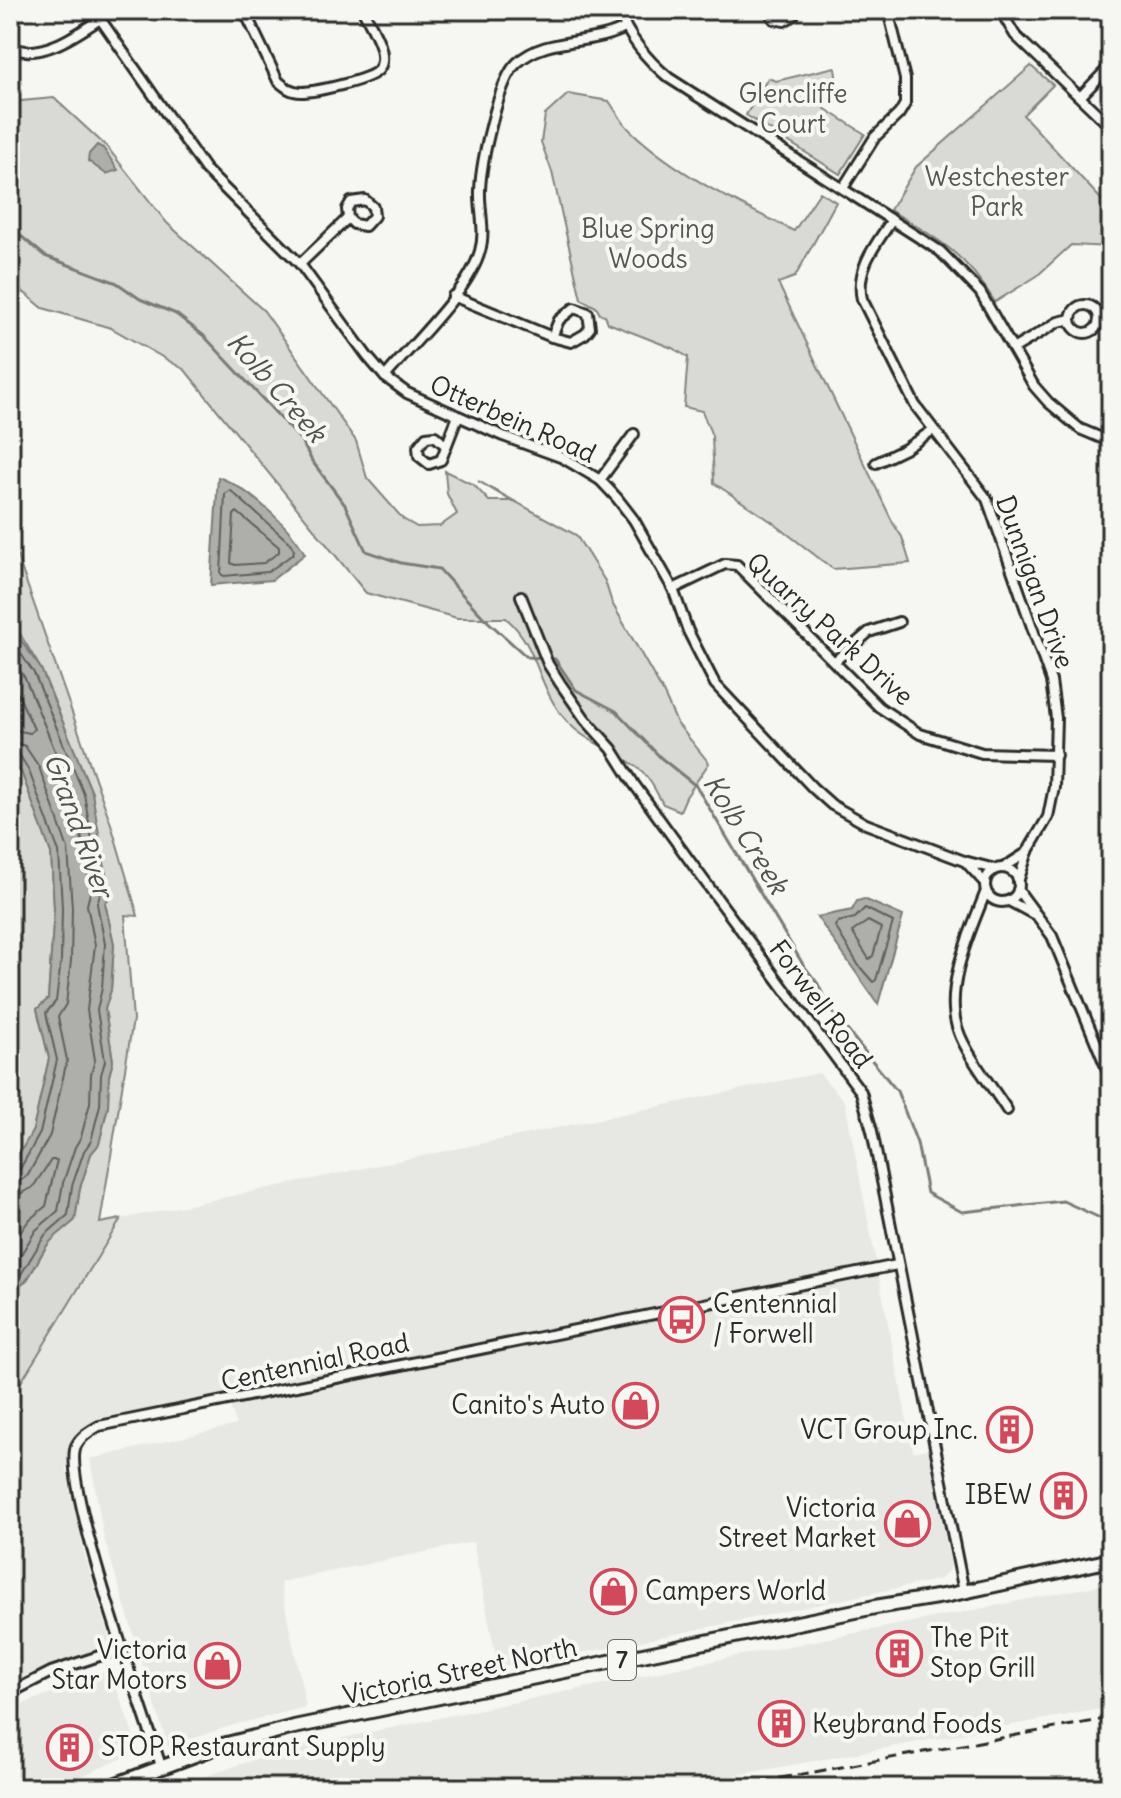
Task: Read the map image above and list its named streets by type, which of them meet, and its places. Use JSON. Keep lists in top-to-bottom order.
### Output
{
  "streets": {
    "main road": ["7", "Victoria Street North"],
    "street": [
      "Otterbein Road",
      "Dunnigan Drive",
      "Quarry Park Drive",
      "Forwell Road",
      "Centennial Road"
    ]
  },
  "crossings": [
    ["Otterbein Road", "Dunnigan Drive"],
    ["Otterbein Road", "Quarry Park Drive"],
    ["Dunnigan Drive", "Quarry Park Drive"],
    ["Forwell Road", "Centennial Road"],
    ["Forwell Road", "Victoria Street North"],
    ["Centennial Road", "Victoria Street North"]
  ],
  "water": ["Kolb Creek", "Grand River"],
  "parks": ["Glencliffe Court", "Westchester Park", "Blue Spring Woods"],
  "places": {
    "bus stop": ["Centennial / Forwell"],
    "shop": [
      "Canito's Auto",
      "Victoria Street Market",
      "Campers World",
      "Victoria Star Motors"
    ],
    "building": [
      "VCT Group Inc.",
      "IBEW",
      "The Pit Stop Grill",
      "Keybrand Foods",
      "STOP Restaurant Supply"
    ]
  }
}
